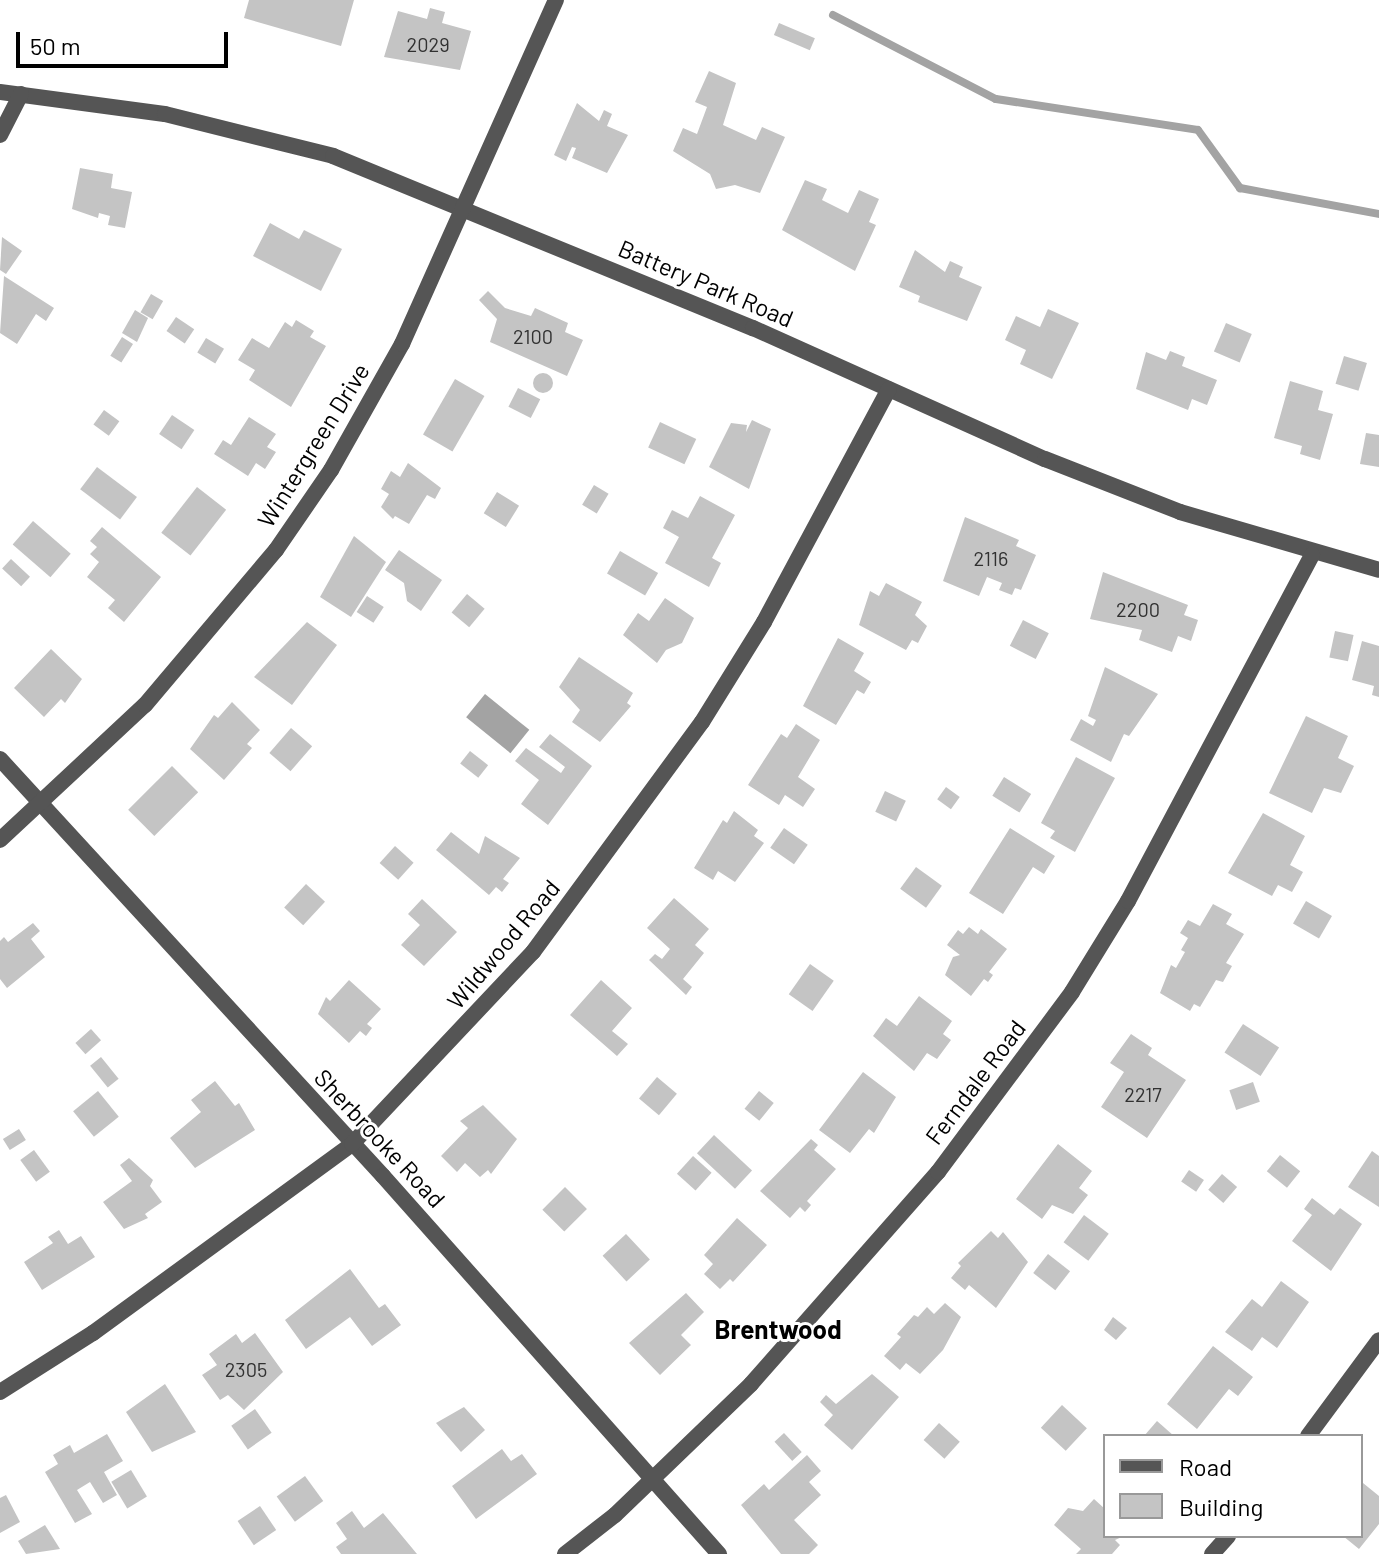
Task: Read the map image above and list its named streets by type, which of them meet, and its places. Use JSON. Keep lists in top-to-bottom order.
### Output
{
  "streets": {
    "street": [
      "Battery Park Road",
      "Wintergreen Drive",
      "Wildwood Road",
      "Ferndale Road",
      "Sherbrooke Road"
    ]
  },
  "crossings": [
    ["Battery Park Road", "Wintergreen Drive"],
    ["Battery Park Road", "Wildwood Road"],
    ["Battery Park Road", "Ferndale Road"],
    ["Wintergreen Drive", "Sherbrooke Road"],
    ["Wildwood Road", "Sherbrooke Road"],
    ["Ferndale Road", "Sherbrooke Road"]
  ],
  "districts": ["Brentwood"],
  "house_numbers": [
    "2029",
    "2100",
    "2116",
    "2200",
    "2217",
    "2305"
  ],
  "legend": ["Road", "Building"],
  "scale_bar": "50 m"
}
